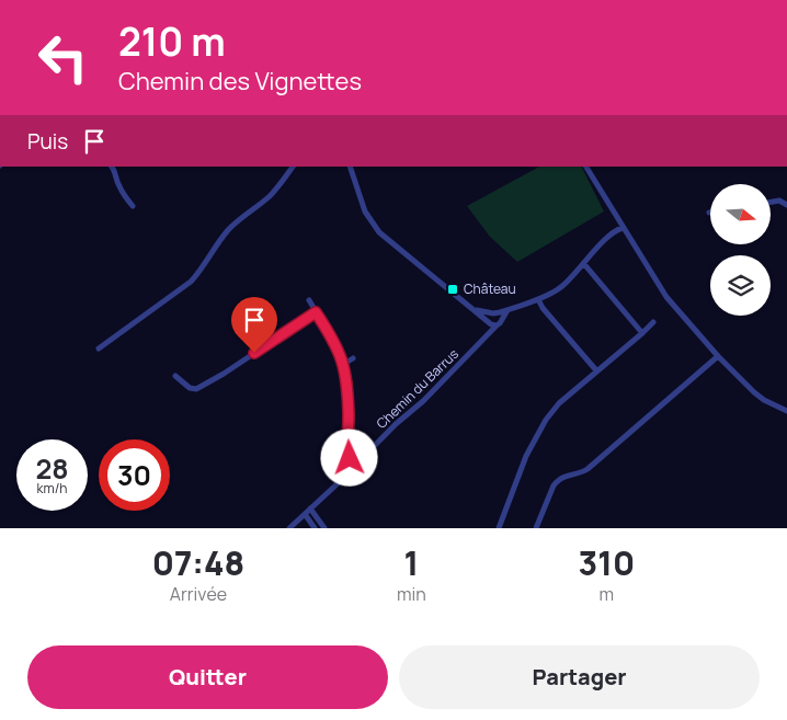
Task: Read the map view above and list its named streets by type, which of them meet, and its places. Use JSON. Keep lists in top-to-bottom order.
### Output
{
  "streets": {
    "street": ["Chemin du Barrus"]
  },
  "places": {
    "transit": ["Château"]
  },
  "north": "right",
  "page": {
    "turn": ["210 m", "Chemin des Vignettes"],
    "then": "Puis",
    "speed": "28 km/h",
    "limit": "30",
    "eta": [
      "07:48",
      "Arrivée",
      "1",
      "min",
      "310",
      "m"
    ],
    "buttons": ["Quitter", "Partager"]
  }
}
